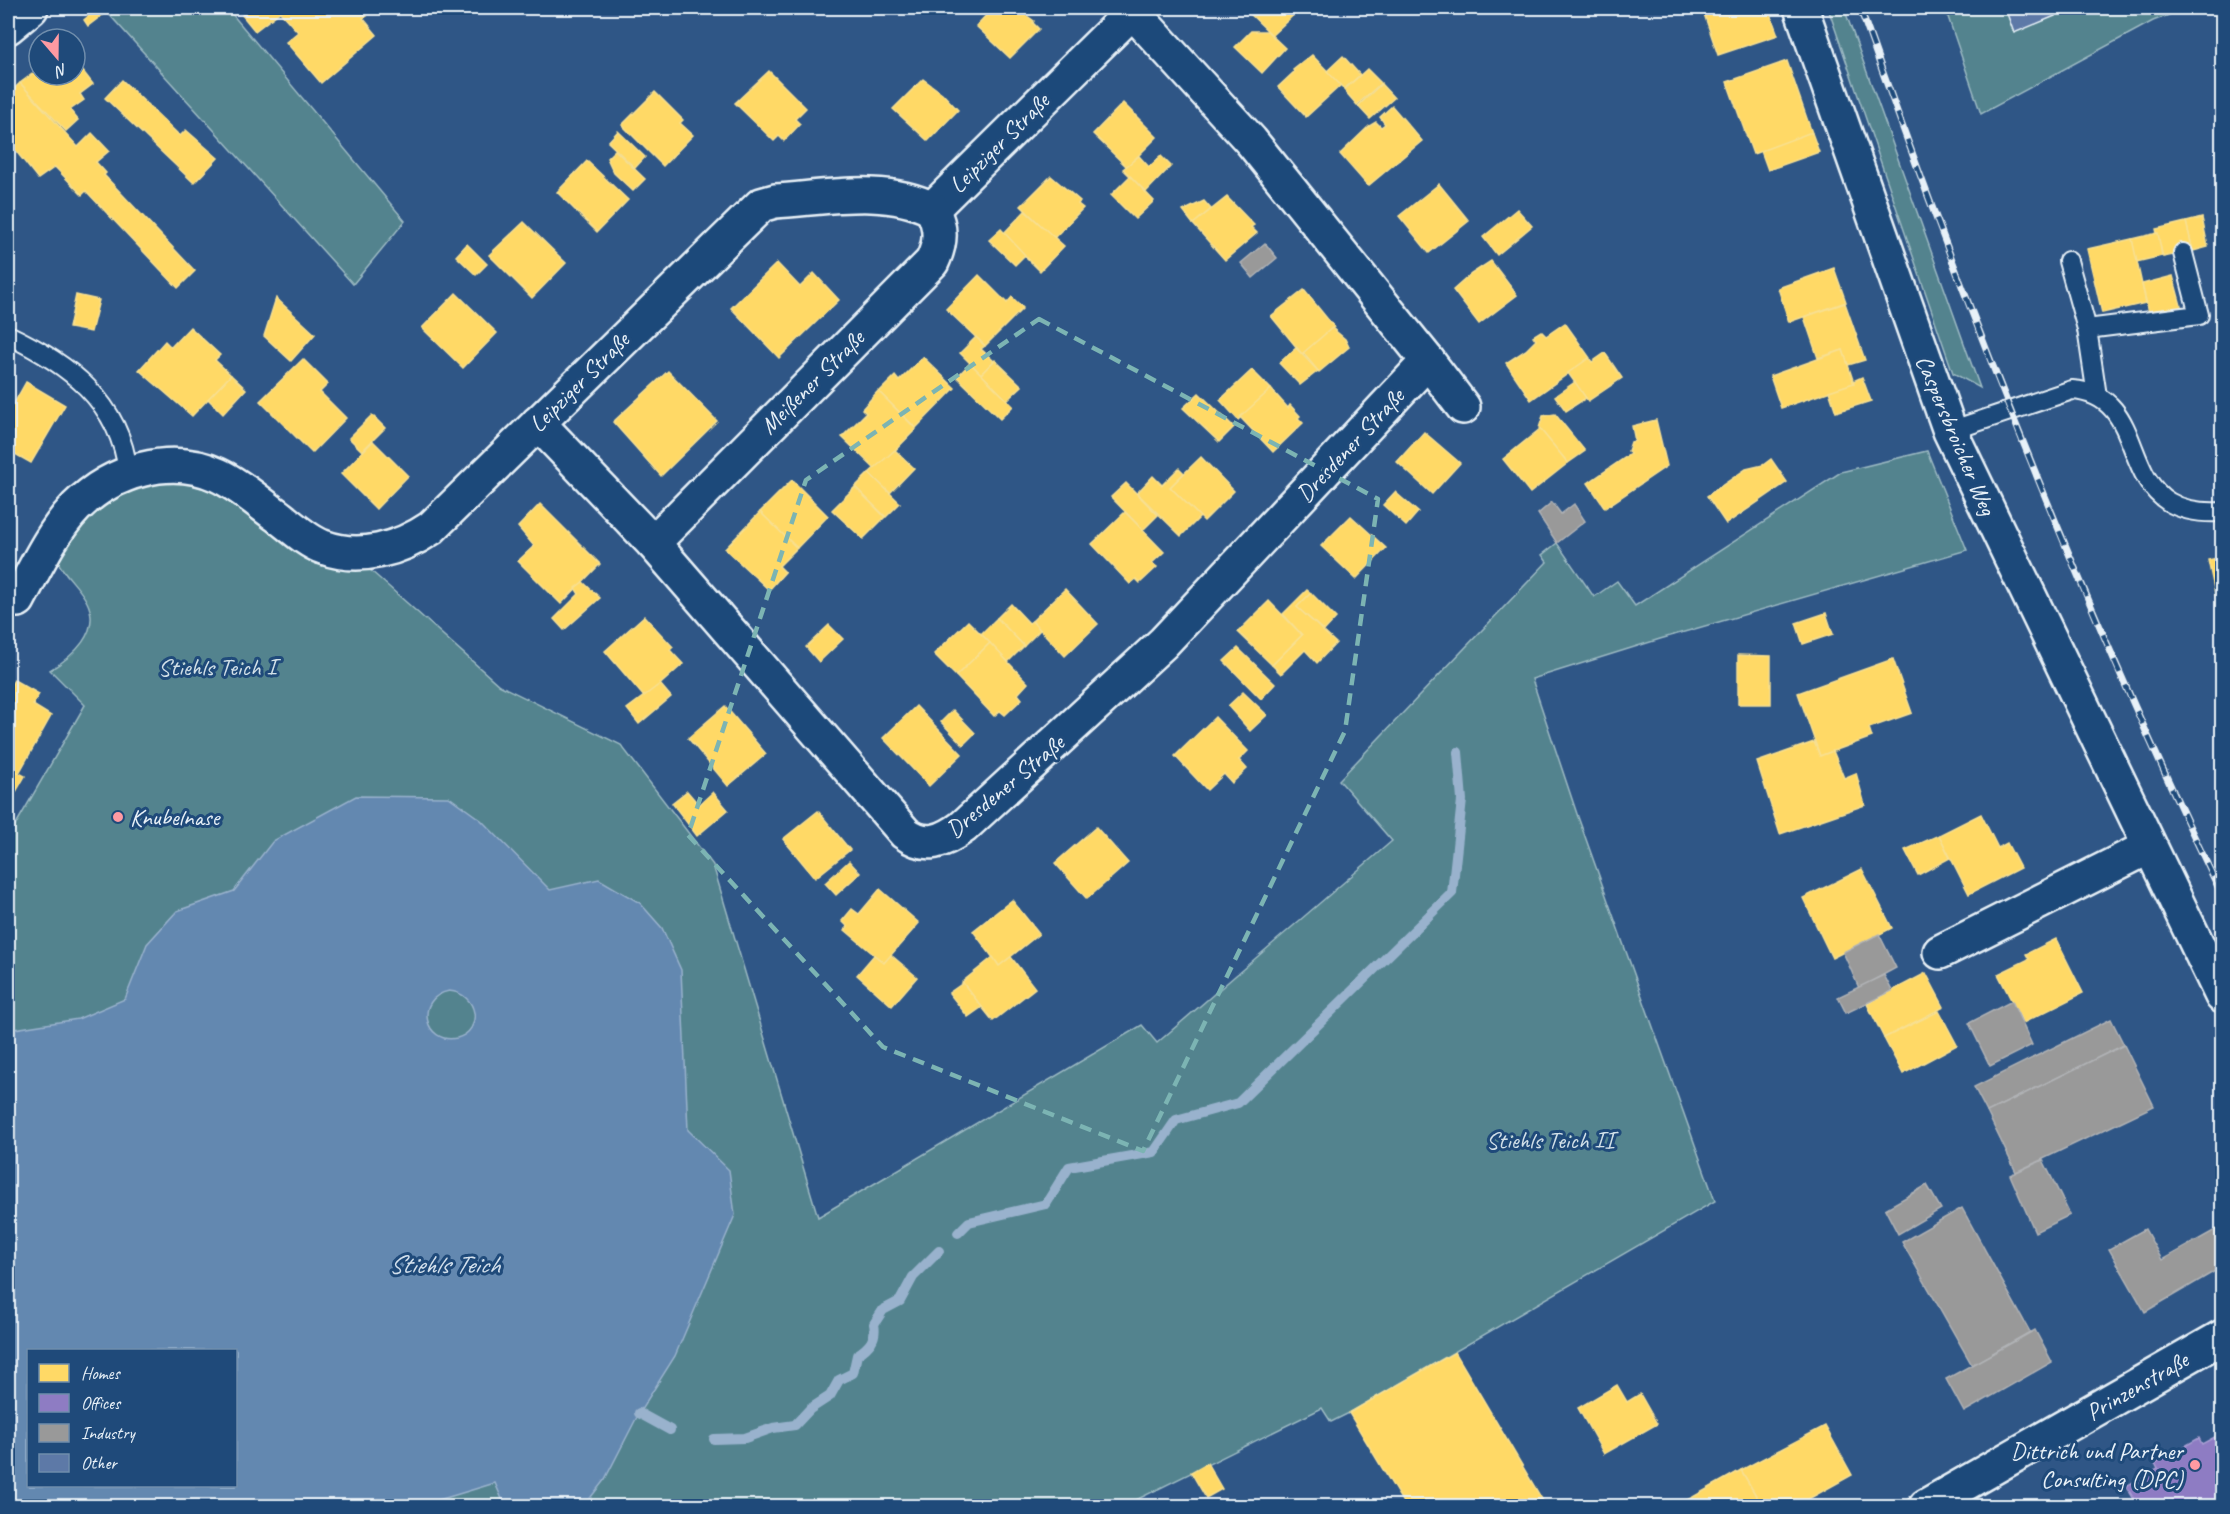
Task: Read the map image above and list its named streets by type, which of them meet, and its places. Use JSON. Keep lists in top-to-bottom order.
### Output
{
  "streets": {
    "street": [
      "Leipziger Straße",
      "Meißener Straße",
      "Caspersbroicher Weg",
      "Dresdener Straße",
      "Prinzenstraße"
    ]
  },
  "crossings": [
    ["Leipziger Straße", "Meißener Straße"],
    ["Leipziger Straße", "Dresdener Straße"],
    ["Meißener Straße", "Dresdener Straße"]
  ],
  "water": ["Stiehls Teich"],
  "parks": ["Stiehls Teich I", "Stiehls Teich II"],
  "places": ["Knubelnase", "Dittrich und Partner Consulting (DPC)"],
  "legend": [
    "Homes",
    "Offices",
    "Industry",
    "Other"
  ],
  "north": "bottom"
}
